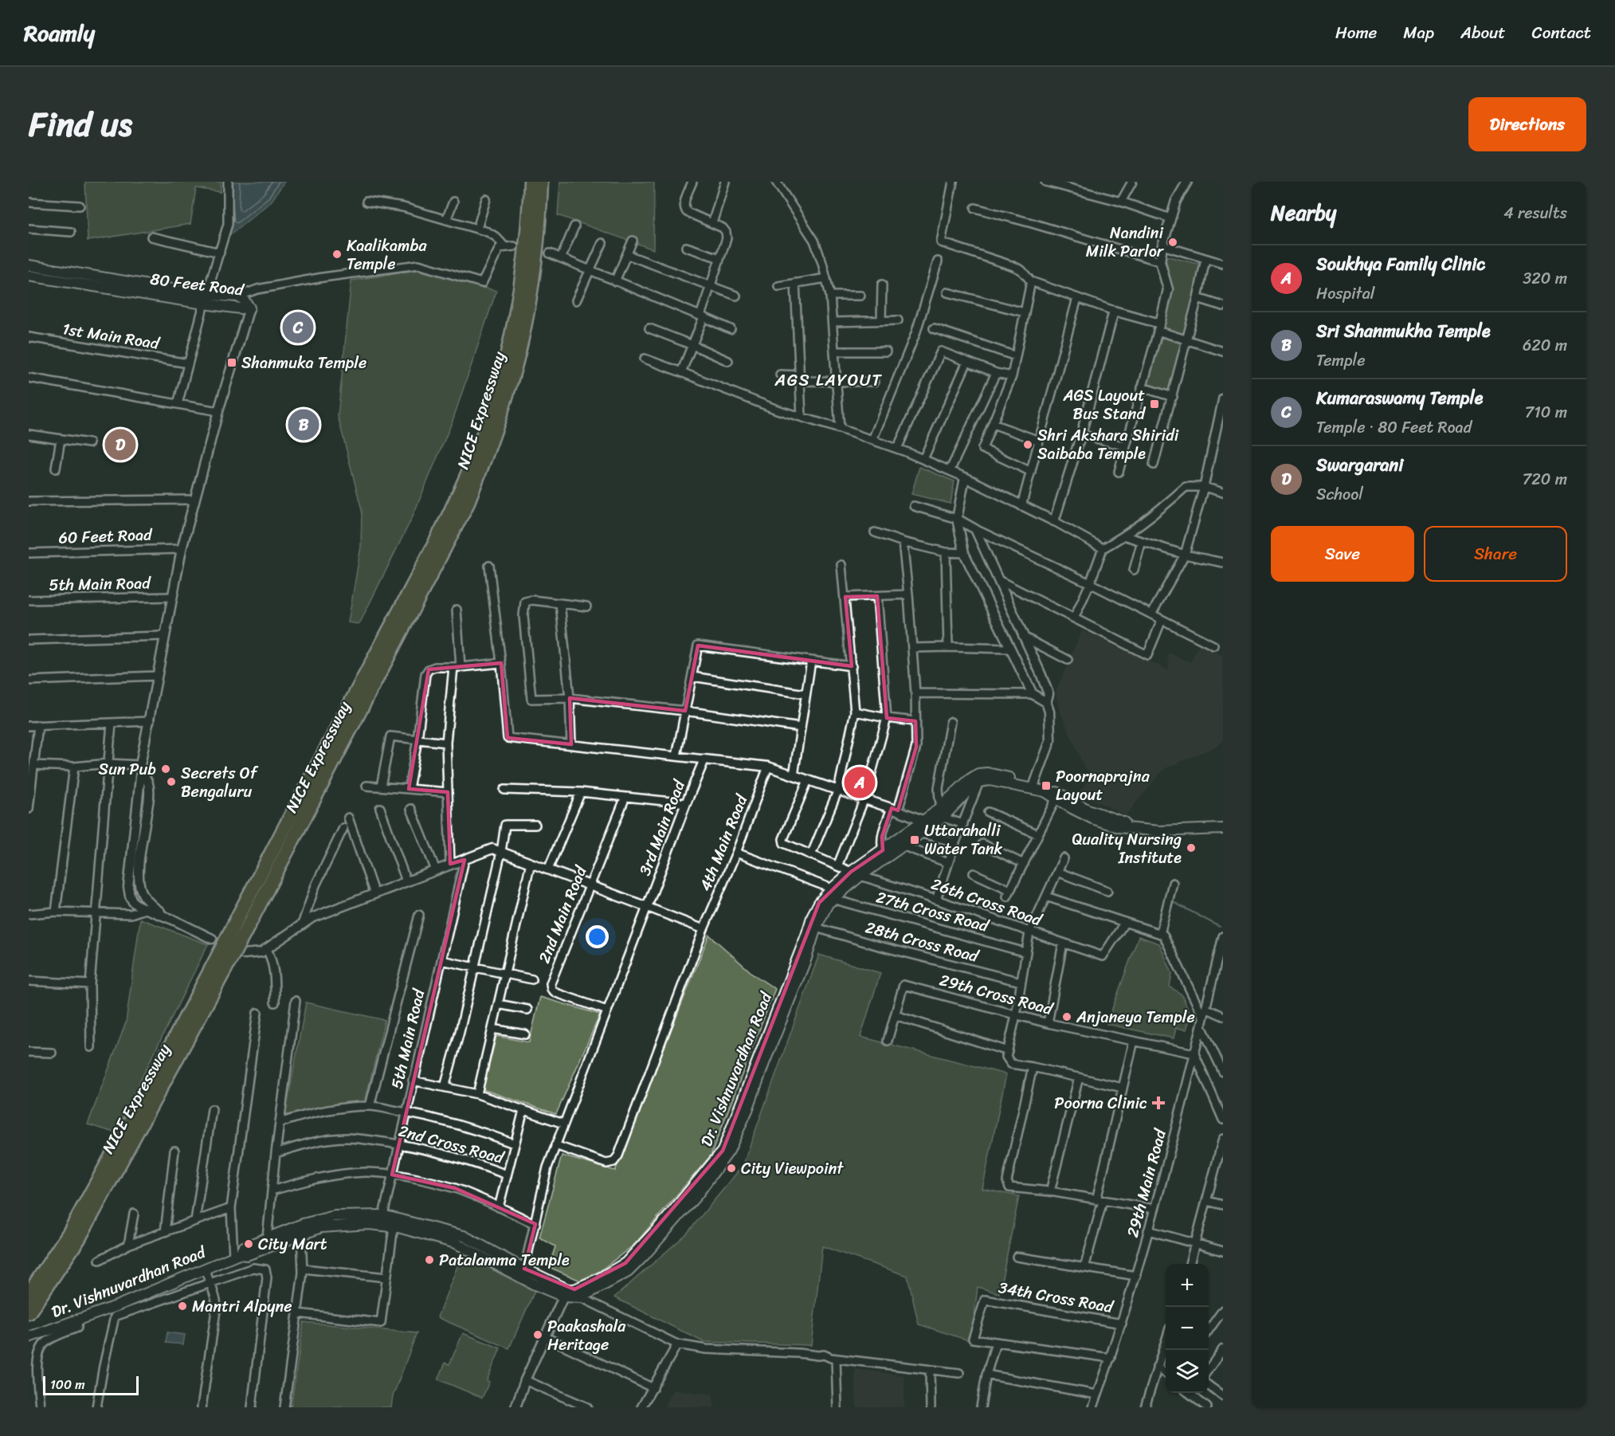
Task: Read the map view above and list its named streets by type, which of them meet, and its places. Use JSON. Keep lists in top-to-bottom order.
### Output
{
  "streets": {
    "highway": ["NICE Expressway"],
    "main road": ["80 Feet Road", "Dr. Vishnuvardhan Road"],
    "street": [
      "1st Main Road",
      "60 Feet Road",
      "5th Main Road",
      "3rd Main Road",
      "4th Main Road",
      "26th Cross Road",
      "27th Cross Road",
      "2nd Main Road",
      "28th Cross Road",
      "29th Cross Road",
      "2nd Cross Road",
      "29th Main Road",
      "34th Cross Road"
    ]
  },
  "crossings": [
    ["5th Main Road", "Dr. Vishnuvardhan Road"],
    ["5th Main Road", "2nd Cross Road"],
    ["26th Cross Road", "Dr. Vishnuvardhan Road"],
    ["27th Cross Road", "Dr. Vishnuvardhan Road"],
    ["28th Cross Road", "Dr. Vishnuvardhan Road"],
    ["29th Cross Road", "29th Main Road"],
    ["29th Main Road", "34th Cross Road"]
  ],
  "districts": ["AGS LAYOUT"],
  "places": {
    "other": [
      "Nandini Milk Parlor",
      "Kaalikamba Temple",
      "Shri Akshara Shiridi Saibaba Temple",
      "Sun Pub",
      "Secrets Of Bengaluru",
      "Quality Nursing Institute",
      "Anjaneya Temple",
      "City Viewpoint",
      "City Mart",
      "Patalamma Temple",
      "Mantri Alpyne",
      "Paakashala Heritage"
    ],
    "transit": [
      "Shanmuka Temple",
      "AGS Layout Bus Stand",
      "Poornaprajna Layout",
      "Uttarahalli Water Tank"
    ],
    "health": ["Poorna Clinic"]
  },
  "scale_bar": "100 m",
  "page": {
    "header": "Roamly",
    "nav": [
      "Home",
      "Map",
      "About",
      "Contact"
    ],
    "title": "Find us",
    "buttons": [
      "Directions",
      ["Save", "Share"]
    ],
    "heading": ["Nearby", "4 results"],
    "list": [
      {
        "mark": "A",
        "name": "Soukhya Family Clinic",
        "note": "Hospital",
        "value": "320 m"
      },
      {
        "mark": "B",
        "name": "Sri Shanmukha Temple",
        "note": "Temple",
        "value": "620 m"
      },
      {
        "mark": "C",
        "name": "Kumaraswamy Temple",
        "note": "Temple · 80 Feet Road",
        "value": "710 m"
      },
      {
        "mark": "D",
        "name": "Swargarani",
        "note": "School",
        "value": "720 m"
      }
    ],
    "pins": [
      "C",
      "B",
      "D",
      "A"
    ],
    "map_buttons": ["+", "−"],
    "scale": "100 m"
  }
}
